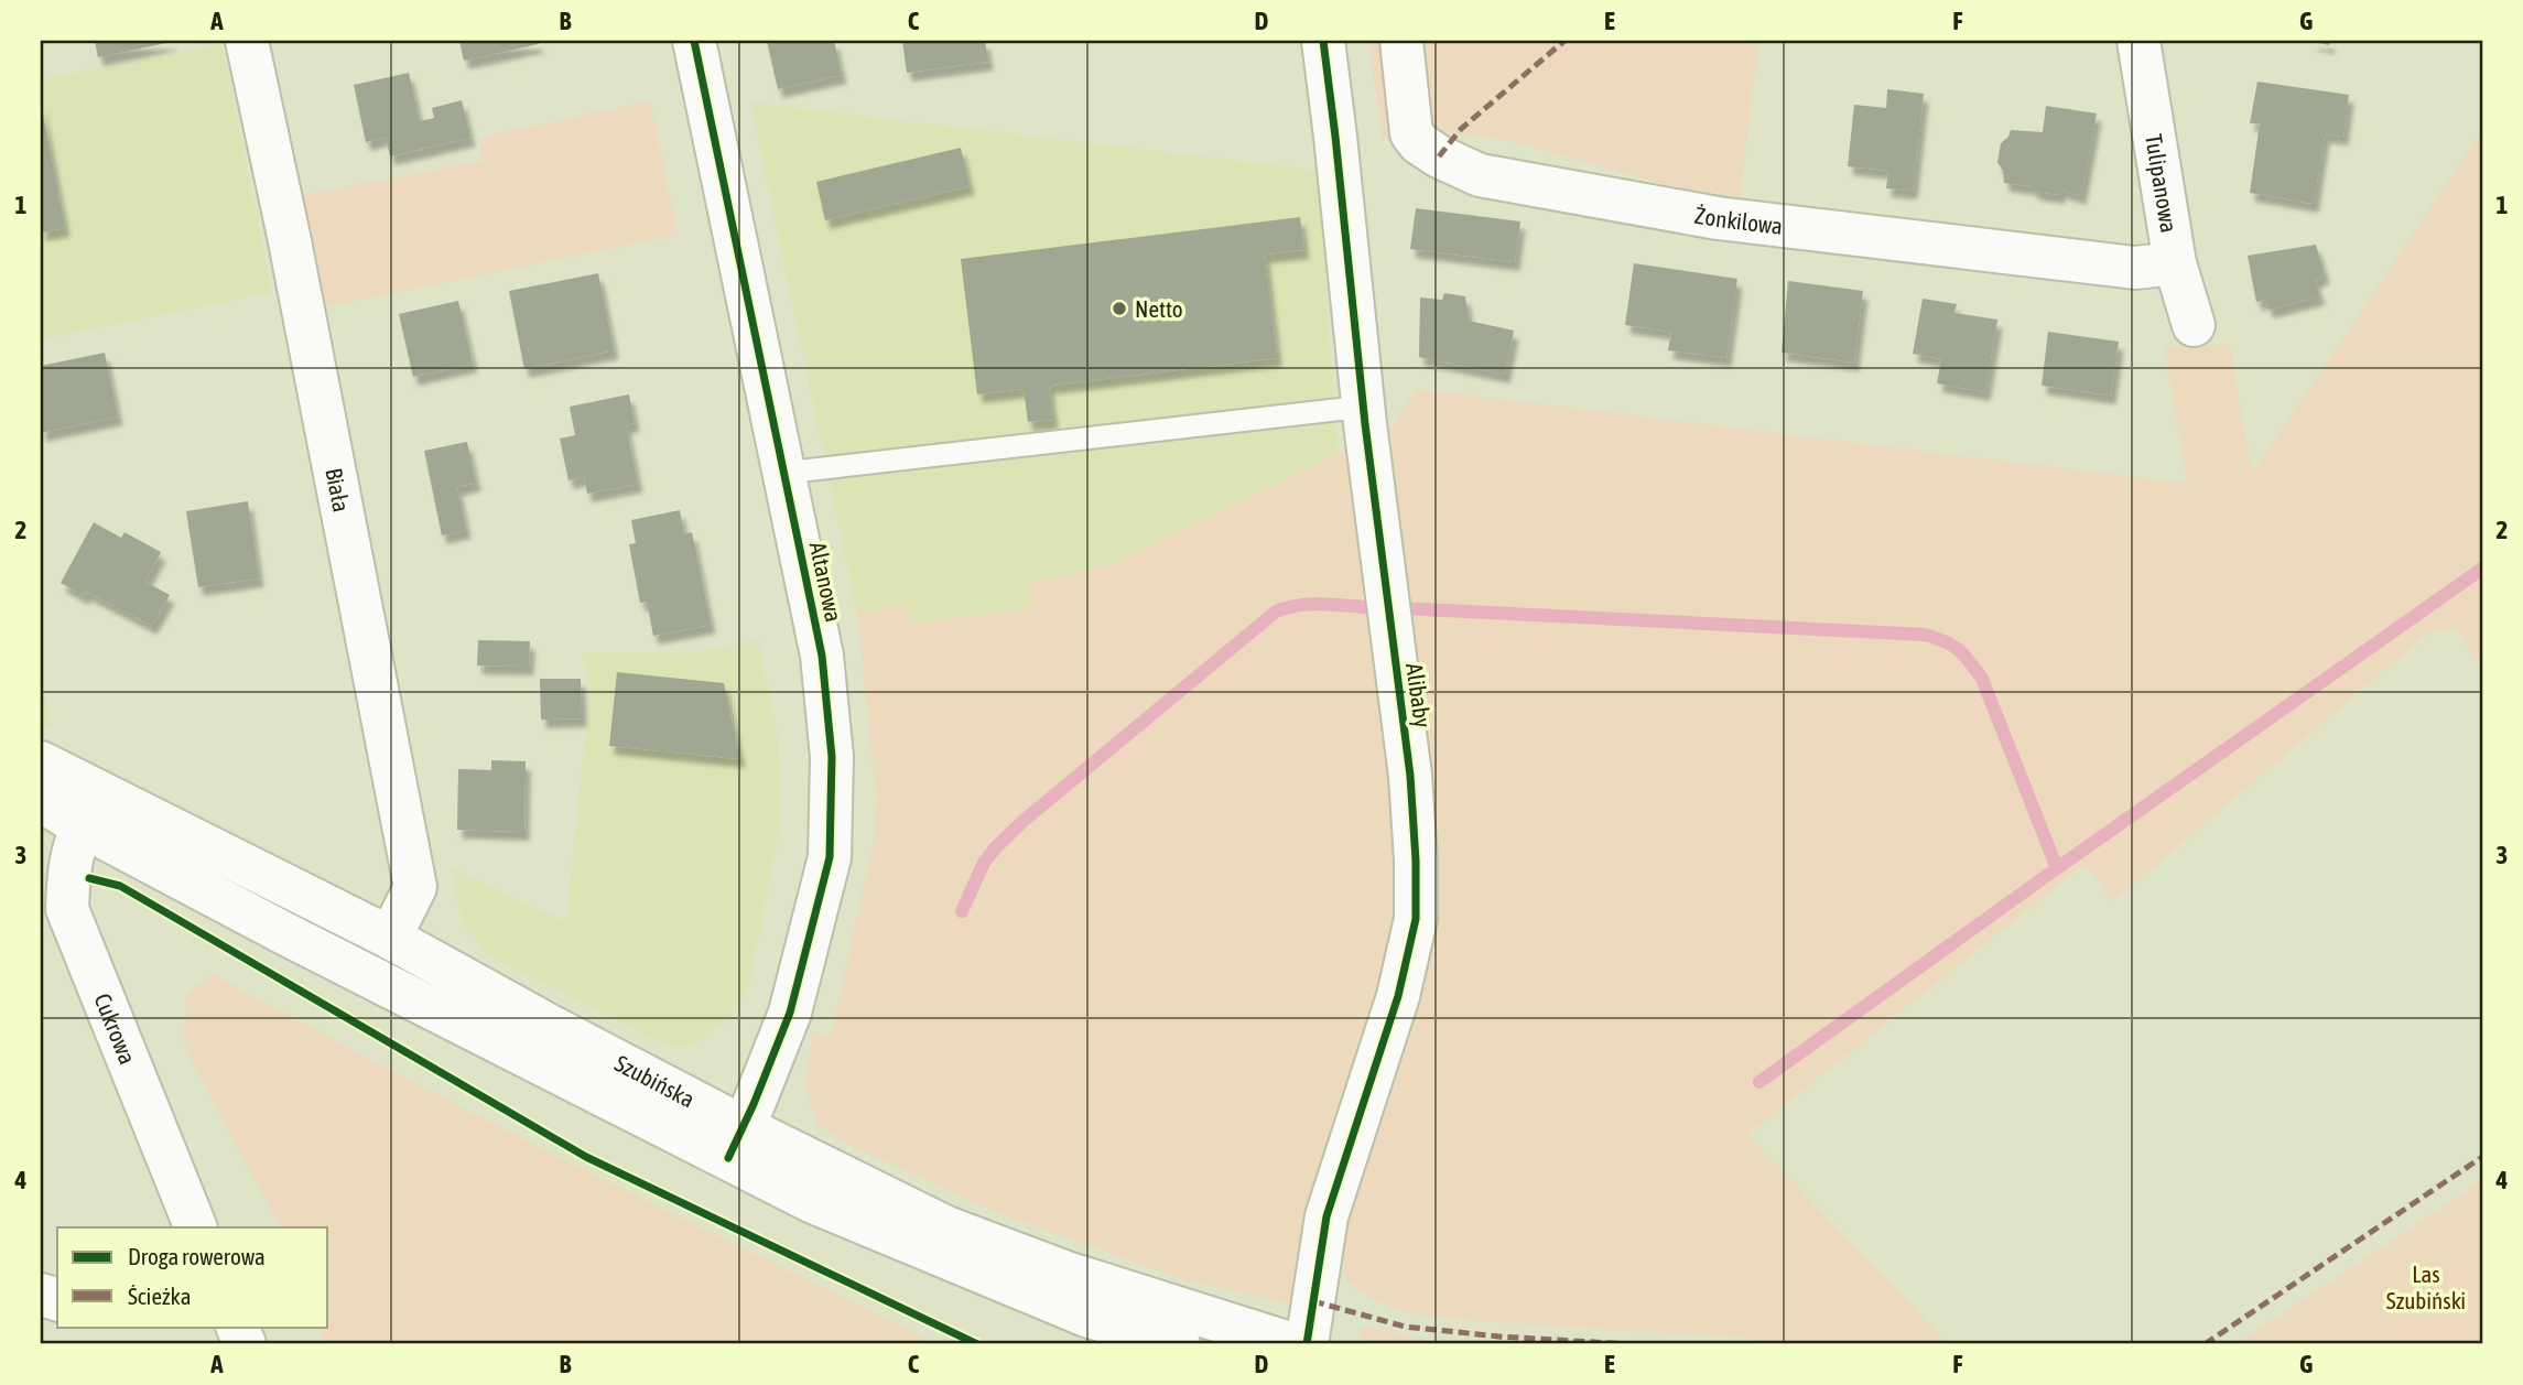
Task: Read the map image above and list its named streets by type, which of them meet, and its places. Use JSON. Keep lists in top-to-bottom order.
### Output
{
  "streets": {
    "street": [
      "Tulipanowa",
      "Żonkilowa",
      "Biała",
      "Altanowa",
      "Alibaby",
      "Cukrowa",
      "Szubińska"
    ]
  },
  "crossings": [
    ["Tulipanowa", "Żonkilowa"],
    ["Biała", "Szubińska"],
    ["Altanowa", "Szubińska"],
    ["Cukrowa", "Szubińska"]
  ],
  "parks": ["Las Szubiński"],
  "places": ["Netto"],
  "legend": ["Droga rowerowa", "Ścieżka"],
  "grid": {
    "columns": [
      "A",
      "B",
      "C",
      "D",
      "E",
      "F",
      "G"
    ],
    "rows": [
      "1",
      "2",
      "3",
      "4"
    ]
  }
}
